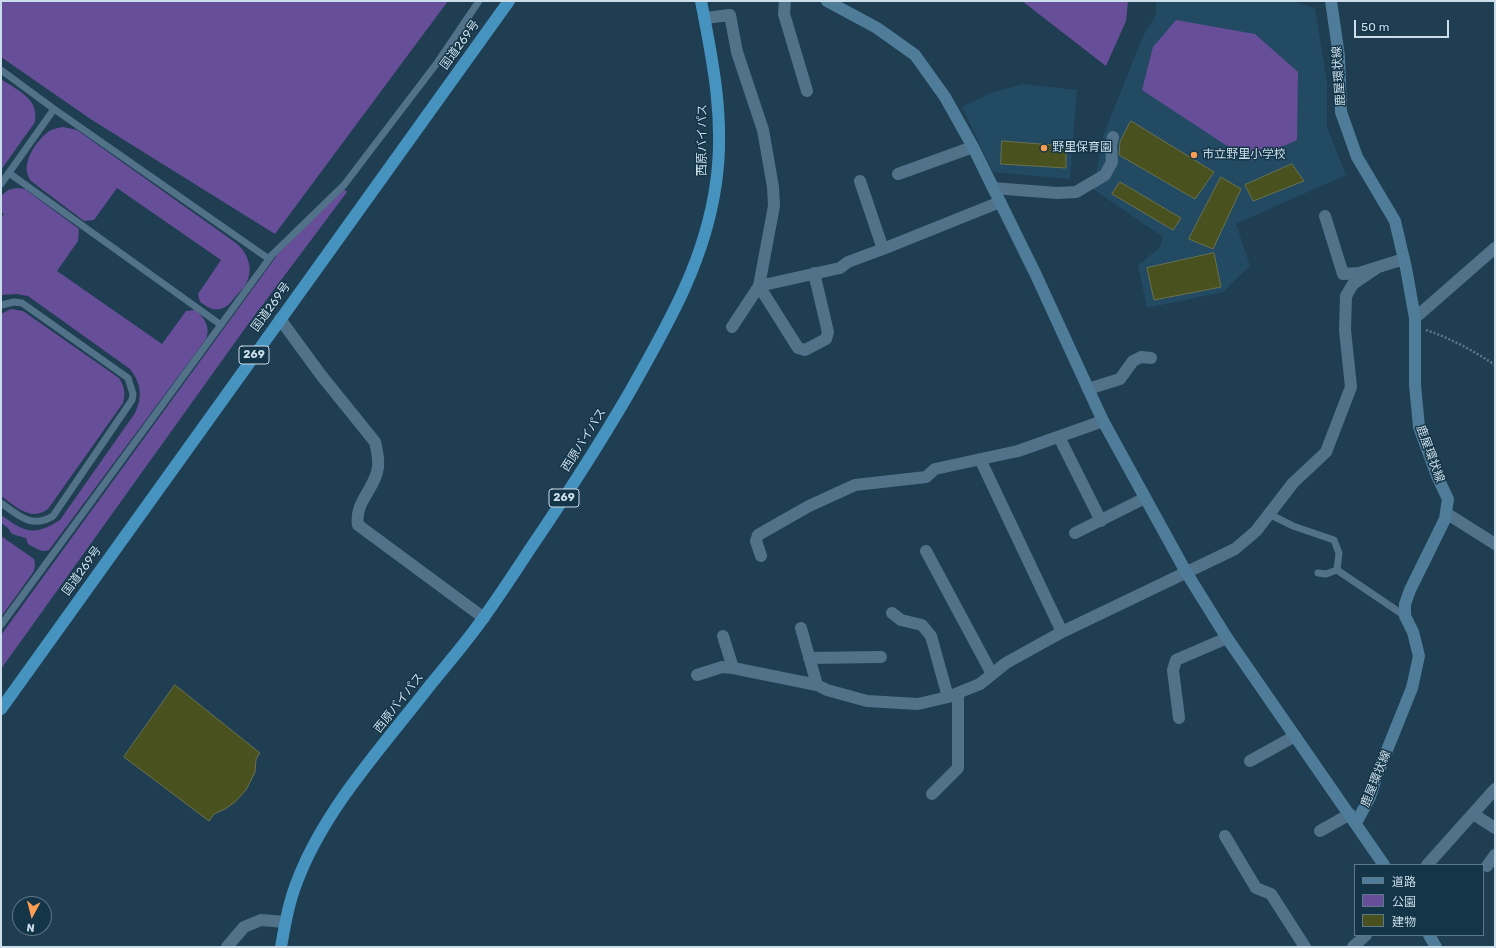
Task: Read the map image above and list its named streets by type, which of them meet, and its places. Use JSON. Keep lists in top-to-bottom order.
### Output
{
  "streets": {
    "highway": ["国道269号", "西原バイパス", "269"],
    "street": ["鹿屋環状線"]
  },
  "places": ["野里保育園", "市立野里小学校"],
  "legend": ["道路", "公園", "建物"],
  "scale_bar": "50 m",
  "north": "bottom"
}
